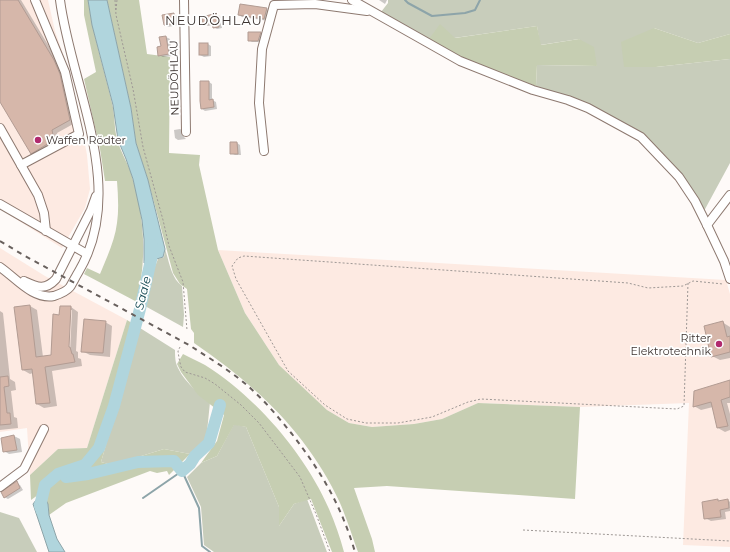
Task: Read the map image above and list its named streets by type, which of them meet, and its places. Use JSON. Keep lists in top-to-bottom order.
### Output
{
  "streets": {
    "street": ["NEUDÖHLAU"]
  },
  "districts": ["NEUDÖHLAU"],
  "water": ["Saale"],
  "places": ["Waffen Rödter", "Ritter Elektrotechnik"]
}
